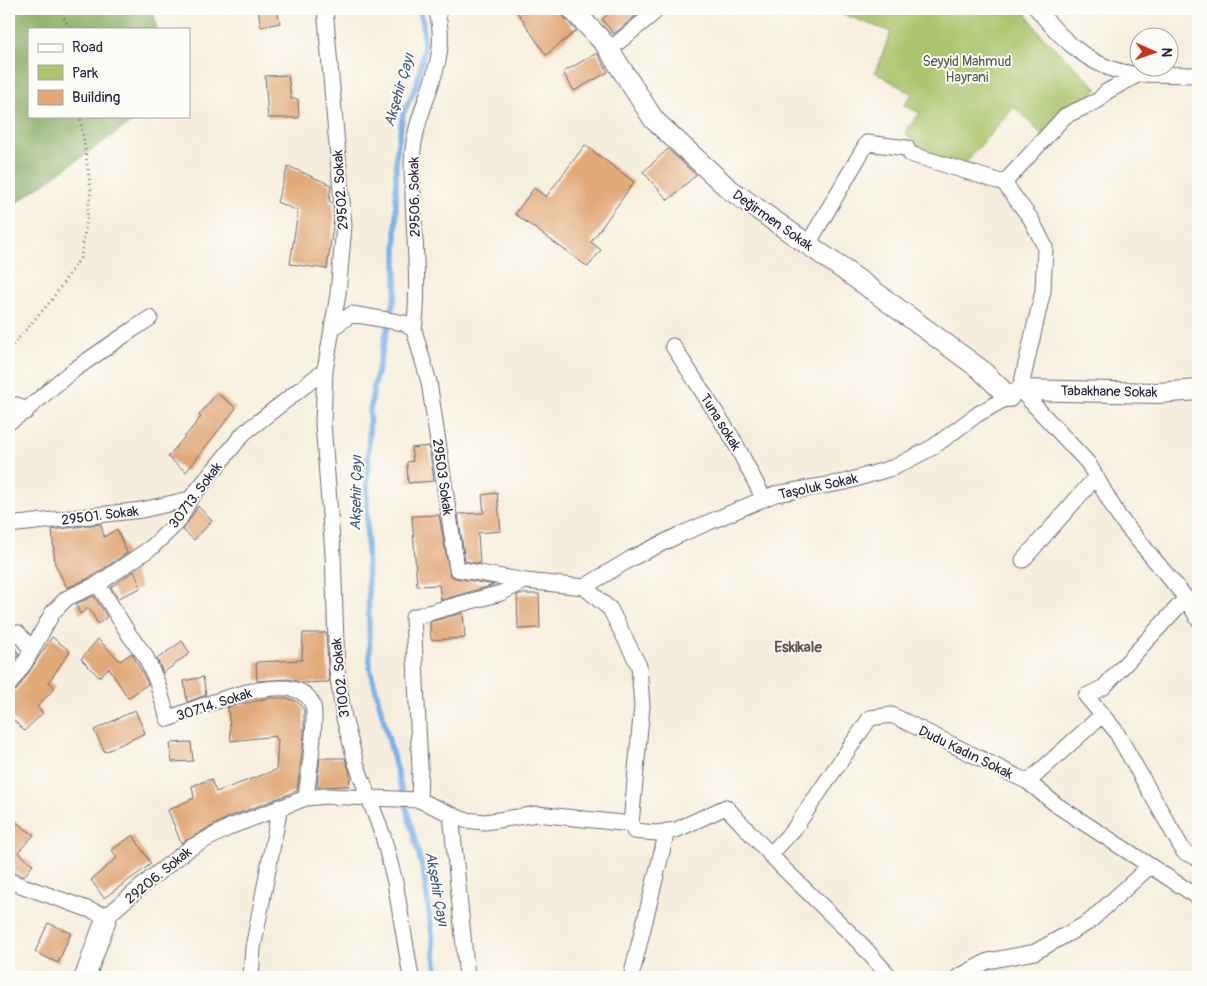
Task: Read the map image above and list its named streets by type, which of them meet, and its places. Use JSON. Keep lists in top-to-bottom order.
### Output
{
  "streets": {
    "street": [
      "29502. Sokak",
      "29506. Sokak",
      "Değirmen Sokak",
      "Tabakhane Sokak",
      "Tuna sokak",
      "29503 Sokak",
      "Taşoluk Sokak",
      "30713. Sokak",
      "29501. Sokak",
      "31002. Sokak",
      "30714. Sokak",
      "Dudu Kadın Sokak",
      "29206. Sokak"
    ]
  },
  "crossings": [
    ["29502. Sokak", "30713. Sokak"],
    ["29502. Sokak", "31002. Sokak"],
    ["29506. Sokak", "29503 Sokak"],
    ["Değirmen Sokak", "Tabakhane Sokak"],
    ["Değirmen Sokak", "Taşoluk Sokak"],
    ["Tabakhane Sokak", "Taşoluk Sokak"],
    ["Tuna sokak", "Taşoluk Sokak"],
    ["30713. Sokak", "29501. Sokak"],
    ["30713. Sokak", "31002. Sokak"],
    ["30713. Sokak", "30714. Sokak"],
    ["31002. Sokak", "29206. Sokak"],
    ["30714. Sokak", "29206. Sokak"]
  ],
  "districts": ["Eskikale"],
  "water": ["Akşehir Çayı"],
  "parks": ["Seyyid Mahmud Hayrani"],
  "legend": ["Road", "Park", "Building"],
  "north": "right"
}
